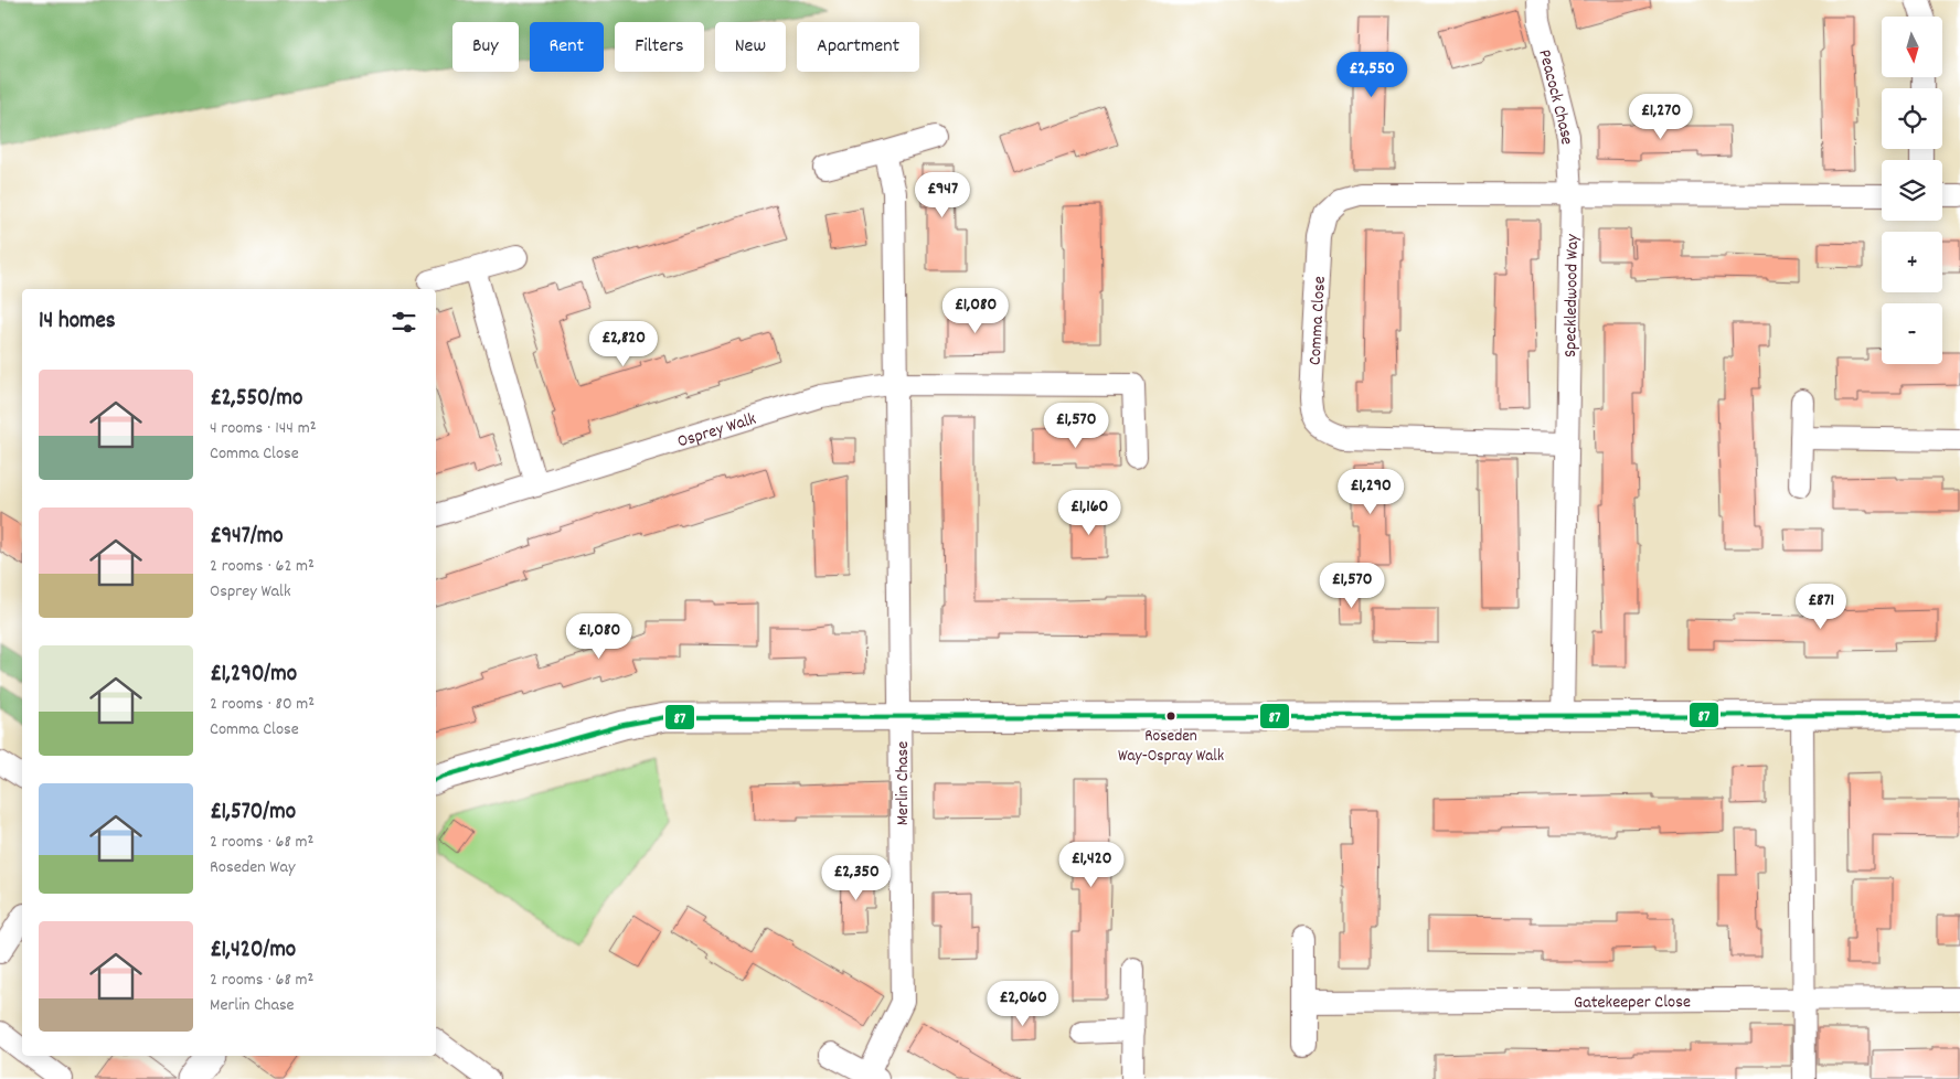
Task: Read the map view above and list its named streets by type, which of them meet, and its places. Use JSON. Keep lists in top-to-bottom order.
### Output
{
  "streets": {
    "street": [
      "Peacock Chase",
      "Speckledwood Way",
      "Comma Close",
      "Osprey Walk",
      "Merlin Chase",
      "Gatekeeper Close"
    ]
  },
  "crossings": [
    ["Peacock Chase", "Speckledwood Way"],
    ["Peacock Chase", "Comma Close"],
    ["Speckledwood Way", "Comma Close"]
  ],
  "places": ["Roseden Way-Ospray Walk"],
  "lines": ["transit line 87"],
  "north": "bottom",
  "page": {
    "map_buttons": ["+", "−"],
    "chip": [
      "Buy",
      "Rent",
      "Filters",
      "New",
      "Apartment"
    ],
    "price": [
      "£2,550",
      "£1,270",
      "£947",
      "£1,080",
      "£2,820",
      "£1,570",
      "£1,290",
      "£1,160",
      "£1,570",
      "£871",
      "£1,080",
      "£1,420",
      "£2,350",
      "£2,060"
    ],
    "heading": "14 homes",
    "list": [
      {
        "name": "£2,550/mo",
        "note": "4 rooms · 144 m² · Comma Close"
      },
      {
        "name": "£947/mo",
        "note": "2 rooms · 62 m² · Osprey Walk"
      },
      {
        "name": "£1,290/mo",
        "note": "2 rooms · 80 m² · Comma Close"
      },
      {
        "name": "£1,570/mo",
        "note": "2 rooms · 68 m² · Roseden Way"
      },
      {
        "name": "£1,420/mo",
        "note": "2 rooms · 68 m² · Merlin Chase"
      }
    ]
  }
}
